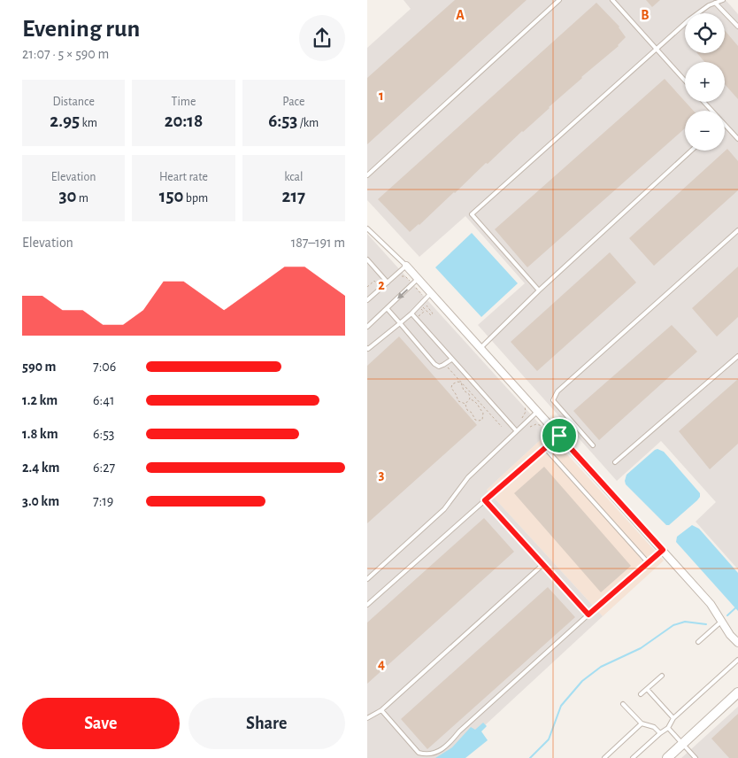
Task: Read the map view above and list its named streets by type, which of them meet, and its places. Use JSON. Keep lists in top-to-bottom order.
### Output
{
  "page": {
    "heading": ["Evening run", "21:07 · 5 × 590 m"],
    "map_buttons": ["+", "−"],
    "stats": [
      ["Distance", "2.95 km"],
      ["Time", "20:18"],
      ["Pace", "6:53 /km"],
      ["Elevation", "30 m"],
      ["Heart rate", "150 bpm"],
      ["kcal", "217"]
    ],
    "chart": ["Elevation", "187–191 m"],
    "list": [
      {
        "name": "590 m",
        "note": "7:06"
      },
      {
        "name": "1.2 km",
        "note": "6:41"
      },
      {
        "name": "1.8 km",
        "note": "6:53"
      },
      {
        "name": "2.4 km",
        "note": "6:27"
      },
      {
        "name": "3.0 km",
        "note": "7:19"
      }
    ],
    "buttons": ["Save", "Share"]
  },
  "grid": {
    "columns": ["A", "B"],
    "rows": [
      "1",
      "2",
      "3",
      "4"
    ]
  }
}
